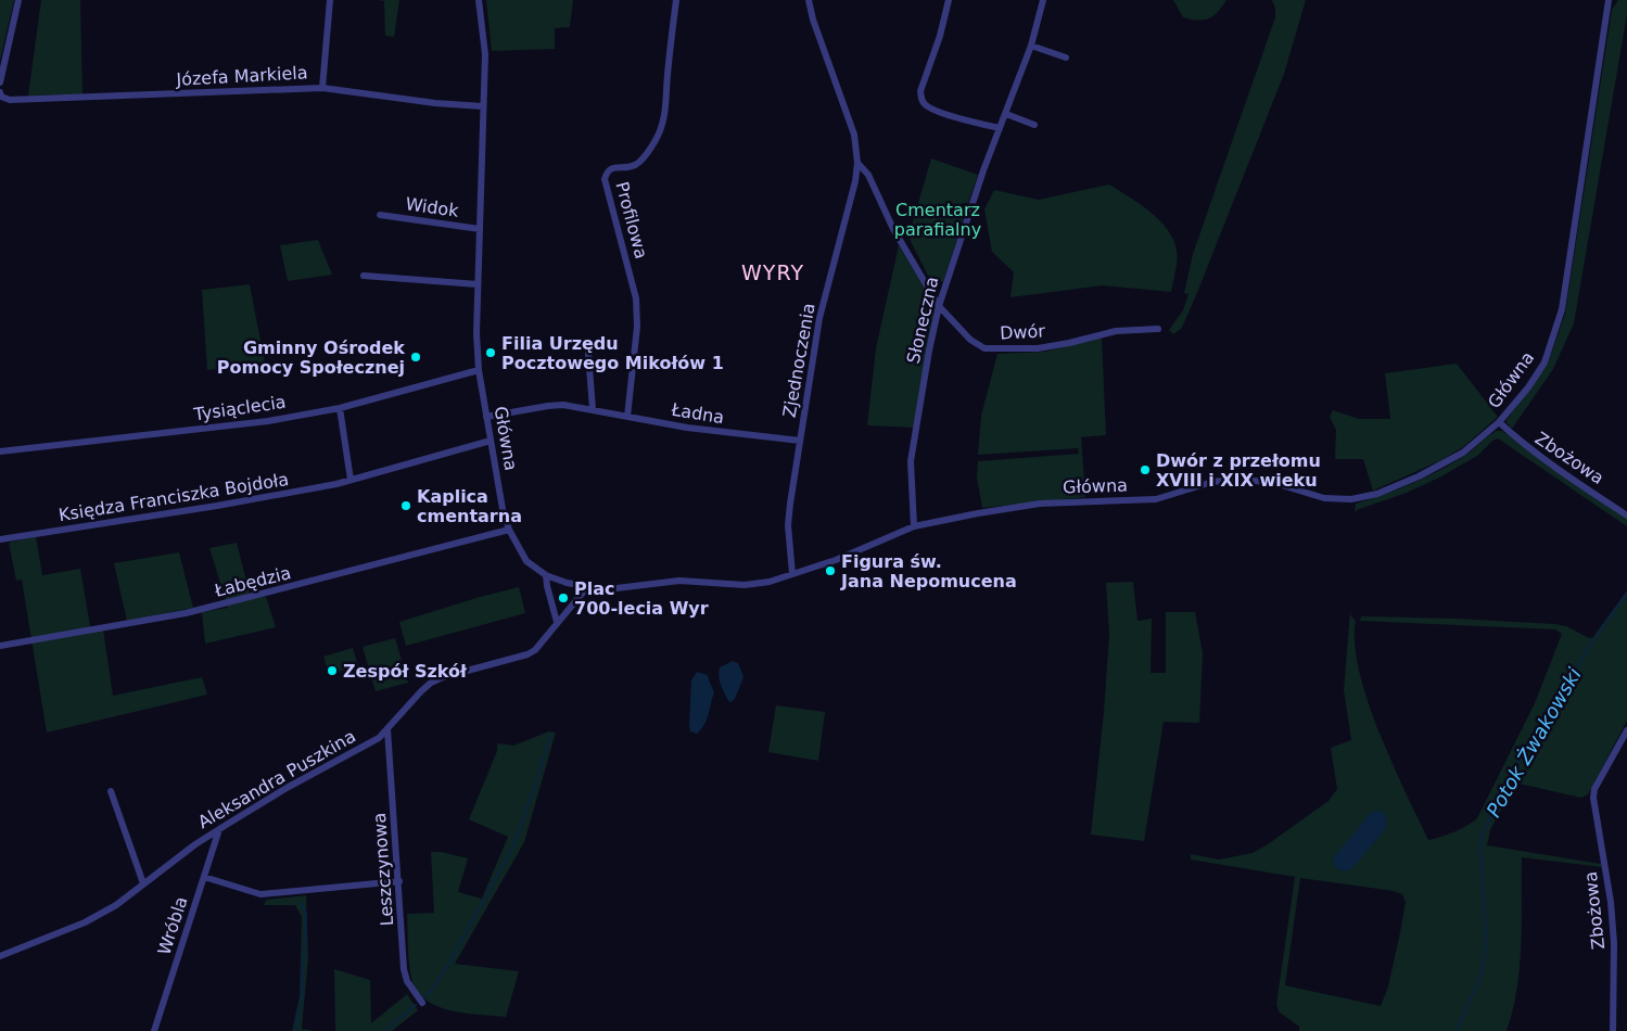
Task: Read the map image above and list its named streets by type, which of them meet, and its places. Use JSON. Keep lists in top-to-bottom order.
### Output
{
  "streets": {
    "street": [
      "Józefa Markiela",
      "Widok",
      "Profilowa",
      "Słoneczna",
      "Dwór",
      "Zjednoczenia",
      "Główna",
      "Tysiąclecia",
      "Ładna",
      "Zbożowa",
      "Księdza Franciszka Bojdoła",
      "Łabędzia",
      "Aleksandra Puszkina",
      "Leszczynowa",
      "Wróbla"
    ]
  },
  "crossings": [
    ["Józefa Markiela", "Główna"],
    ["Widok", "Główna"],
    ["Profilowa", "Ładna"],
    ["Słoneczna", "Dwór"],
    ["Słoneczna", "Główna"],
    ["Dwór", "Zjednoczenia"],
    ["Zjednoczenia", "Główna"],
    ["Zjednoczenia", "Ładna"],
    ["Główna", "Tysiąclecia"],
    ["Główna", "Ładna"],
    ["Główna", "Zbożowa"],
    ["Główna", "Księdza Franciszka Bojdoła"],
    ["Główna", "Łabędzia"],
    ["Główna", "Aleksandra Puszkina"],
    ["Aleksandra Puszkina", "Leszczynowa"],
    ["Aleksandra Puszkina", "Wróbla"]
  ],
  "districts": ["WYRY"],
  "water": ["Potok Żwakowski"],
  "parks": ["Cmentarz parafialny"],
  "places": [
    "Filia Urzędu Pocztowego Mikołów 1",
    "Gminny Ośrodek Pomocy Społecznej",
    "Dwór z przełomu XVIII i XIX wieku",
    "Kaplica cmentarna",
    "Figura św. Jana Nepomucena",
    "Plac 700-lecia Wyr",
    "Zespół Szkół"
  ]
}
